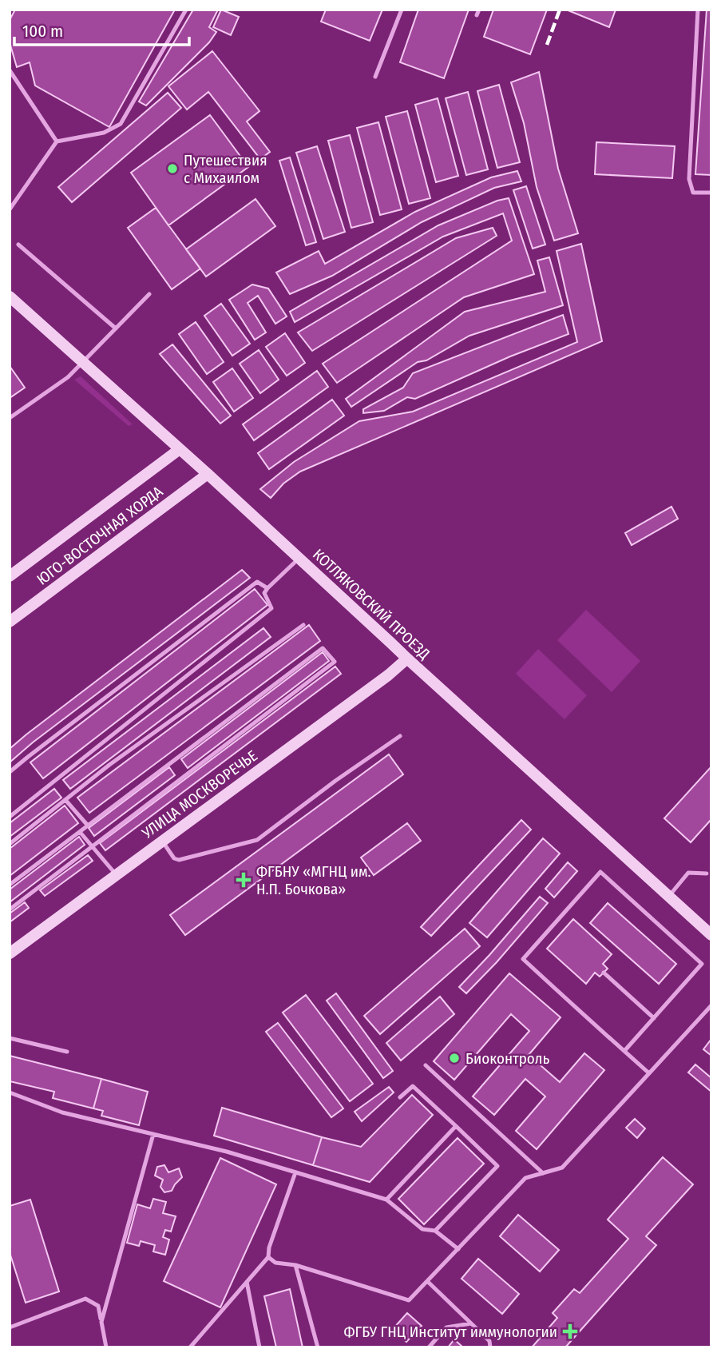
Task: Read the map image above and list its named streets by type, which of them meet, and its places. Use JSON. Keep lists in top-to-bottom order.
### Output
{
  "streets": {
    "main road": ["ЮГО-ВОСТОЧНАЯ ХОРДА", "КОТЛЯКОВСКИЙ ПРОЕЗД", "УЛИЦА МОСКВОРЕЧЬЕ"]
  },
  "crossings": [
    ["ЮГО-ВОСТОЧНАЯ ХОРДА", "КОТЛЯКОВСКИЙ ПРОЕЗД"],
    ["КОТЛЯКОВСКИЙ ПРОЕЗД", "УЛИЦА МОСКВОРЕЧЬЕ"]
  ],
  "places": {
    "other": ["Путешествия с Михаилом", "Биоконтроль"],
    "health": ["ФГБНУ «МГНЦ им. Н.П. Бочкова»", "ФГБУ ГНЦ Институт иммунологии"]
  },
  "scale_bar": "100 m"
}
